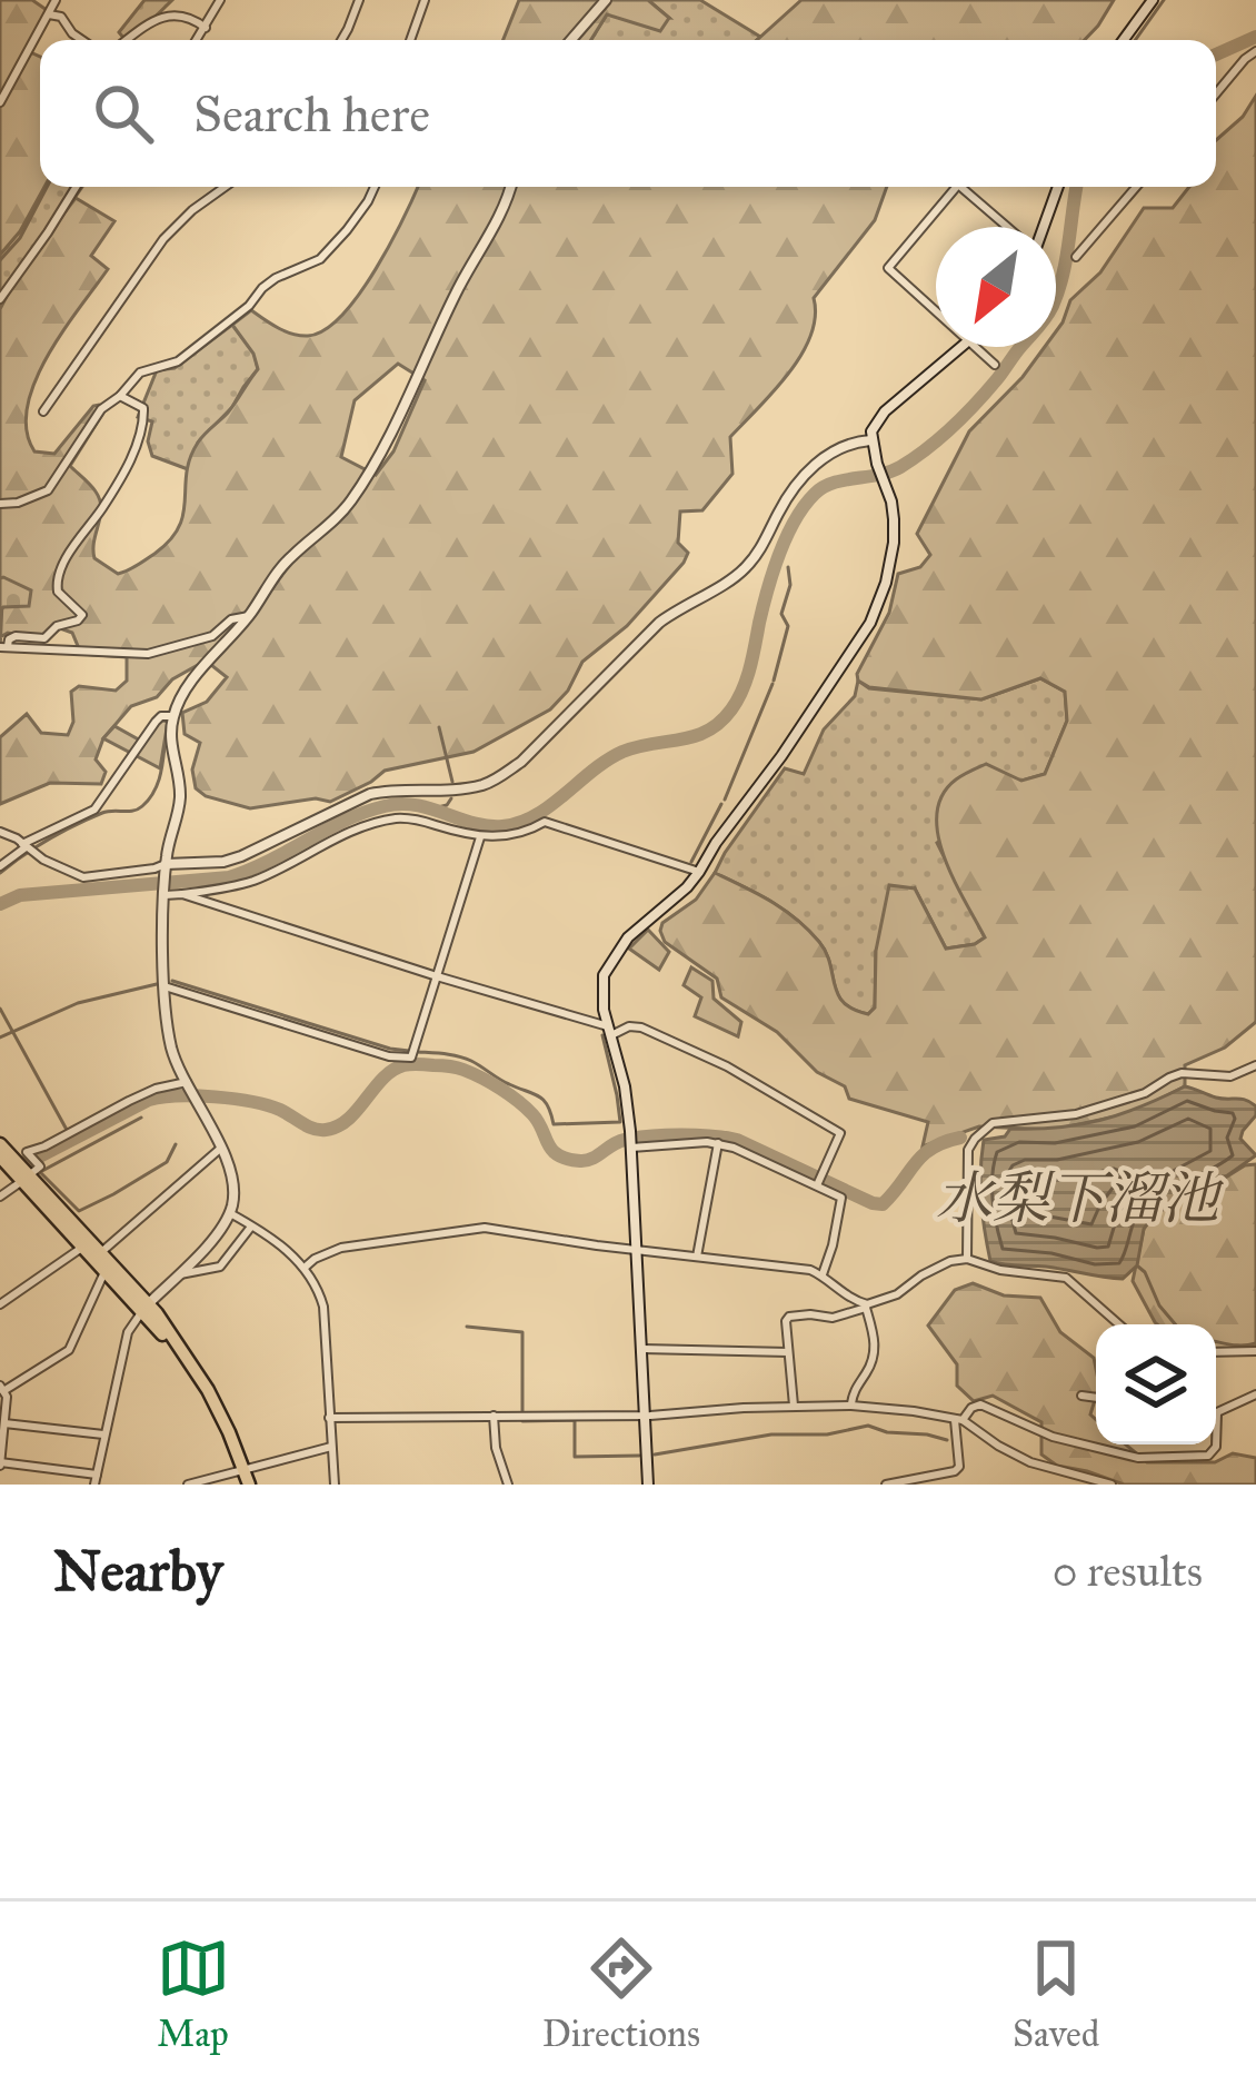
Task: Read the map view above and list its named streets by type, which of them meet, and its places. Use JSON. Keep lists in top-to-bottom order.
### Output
{
  "water": ["水梨下溜池"],
  "north": "bottom left",
  "page": {
    "search": "Search here",
    "heading": ["Nearby", "0 results"],
    "nav": ["Map", "Directions", "Saved"]
  }
}
